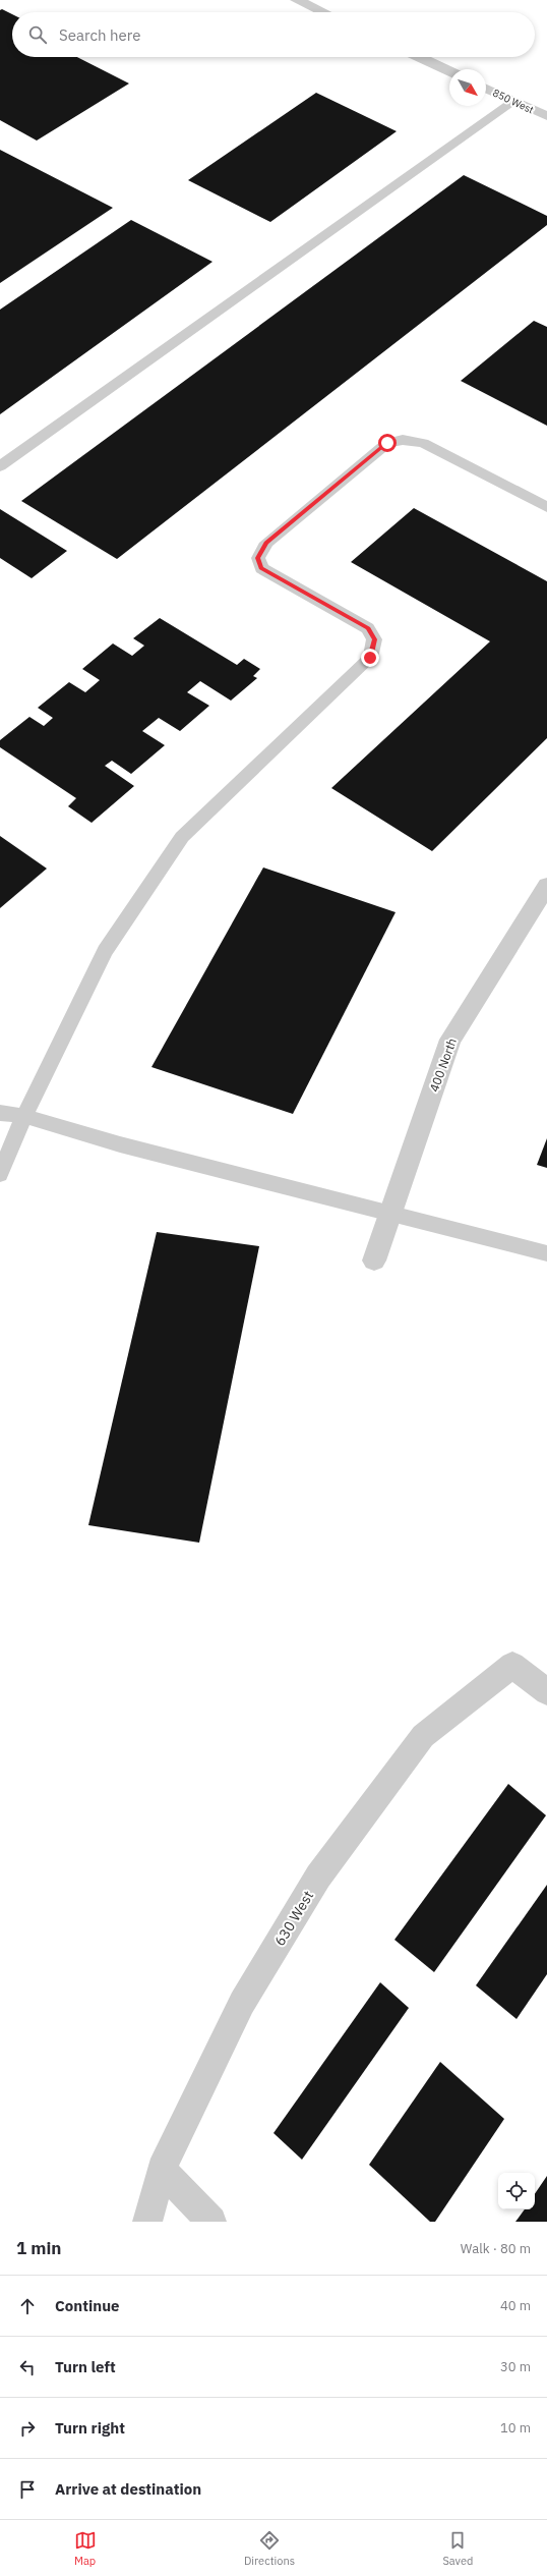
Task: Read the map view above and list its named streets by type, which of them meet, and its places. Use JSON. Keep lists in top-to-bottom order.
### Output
{
  "streets": {
    "street": ["850 West", "400 North", "630 West"]
  },
  "north": "bottom right",
  "page": {
    "search": "Search here",
    "heading": ["1 min", "Walk · 80 m"],
    "list": [
      ["Continue", "40 m"],
      ["Turn left", "30 m"],
      ["Turn right", "10 m"],
      "Arrive at destination"
    ],
    "nav": ["Map", "Directions", "Saved"]
  }
}
